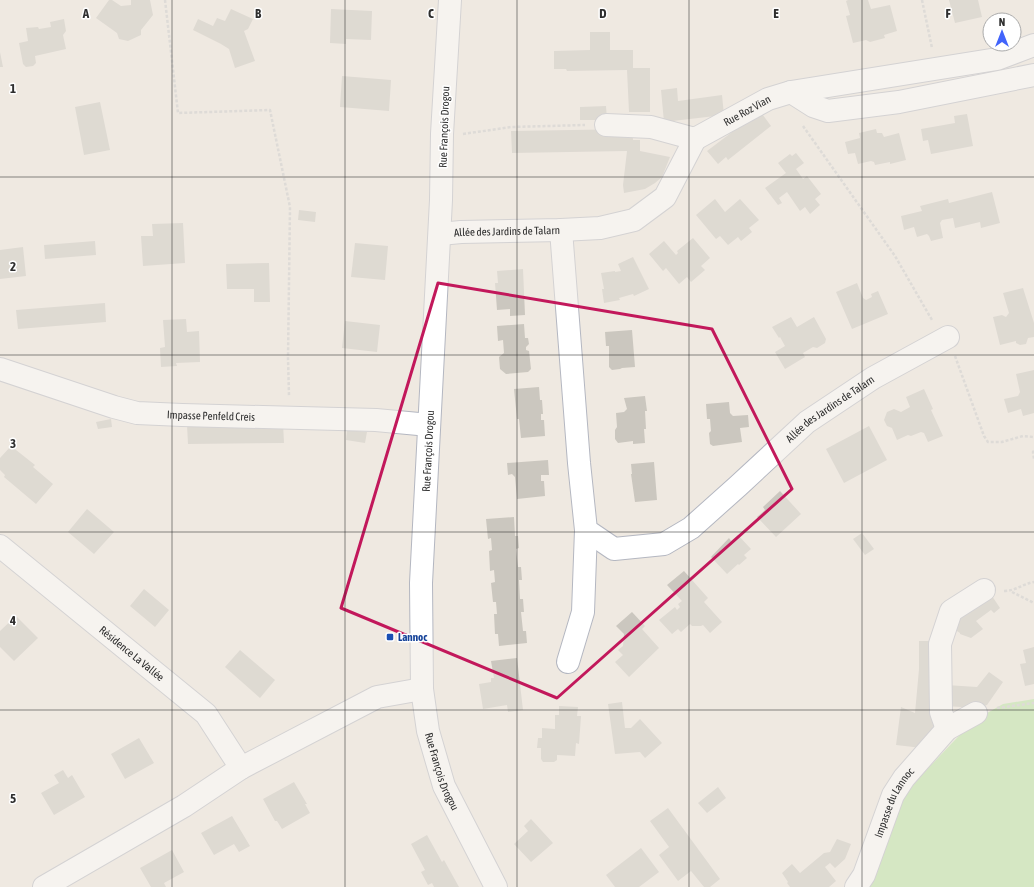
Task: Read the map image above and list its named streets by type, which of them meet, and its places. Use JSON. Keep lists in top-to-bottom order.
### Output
{
  "streets": {
    "street": [
      "Rue Roz Vian",
      "Rue François Drogou",
      "Allée des Jardins de Talarn",
      "Impasse Penfeld Creis",
      "Résidence La Vallée",
      "Impasse du Lannoc"
    ]
  },
  "crossings": [
    ["Rue François Drogou", "Allée des Jardins de Talarn"],
    ["Rue François Drogou", "Impasse Penfeld Creis"]
  ],
  "places": {
    "transit": ["Lannoc"]
  },
  "north": "top",
  "grid": {
    "columns": [
      "A",
      "B",
      "C",
      "D",
      "E",
      "F"
    ],
    "rows": [
      "1",
      "2",
      "3",
      "4",
      "5"
    ]
  }
}
